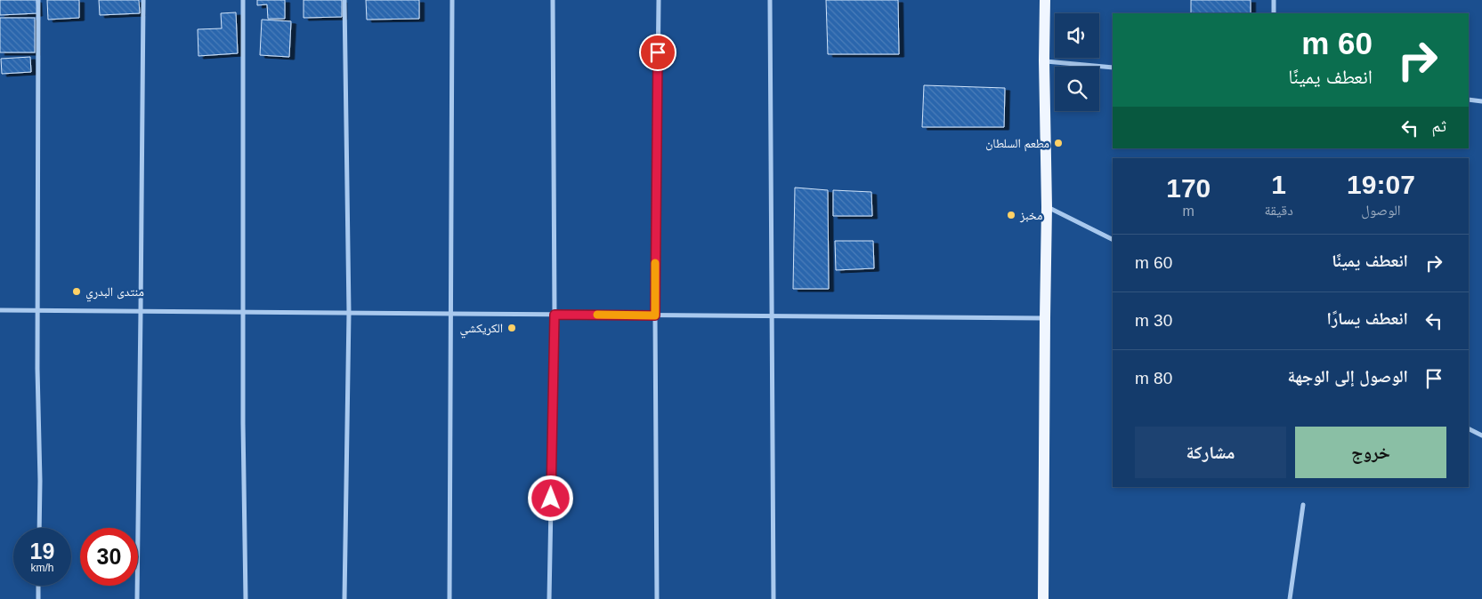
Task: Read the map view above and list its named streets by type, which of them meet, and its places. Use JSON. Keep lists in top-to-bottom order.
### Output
{
  "places": [
    "مطعم السلطان",
    "مخبز",
    "منتدى البدري",
    "الكريكشي"
  ],
  "page": {
    "turn": ["60 m", "انعطف يمينًا"],
    "then": "ثم",
    "eta": [
      "19:07",
      "الوصول",
      "1",
      "دقيقة",
      "170",
      "m"
    ],
    "list": [
      {
        "name": "انعطف يمينًا",
        "value": "60 m"
      },
      {
        "name": "انعطف يسارًا",
        "value": "30 m"
      },
      {
        "name": "الوصول إلى الوجهة",
        "value": "80 m"
      }
    ],
    "buttons": ["خروج", "مشاركة"],
    "speed": "19 km/h",
    "limit": "30"
  }
}
